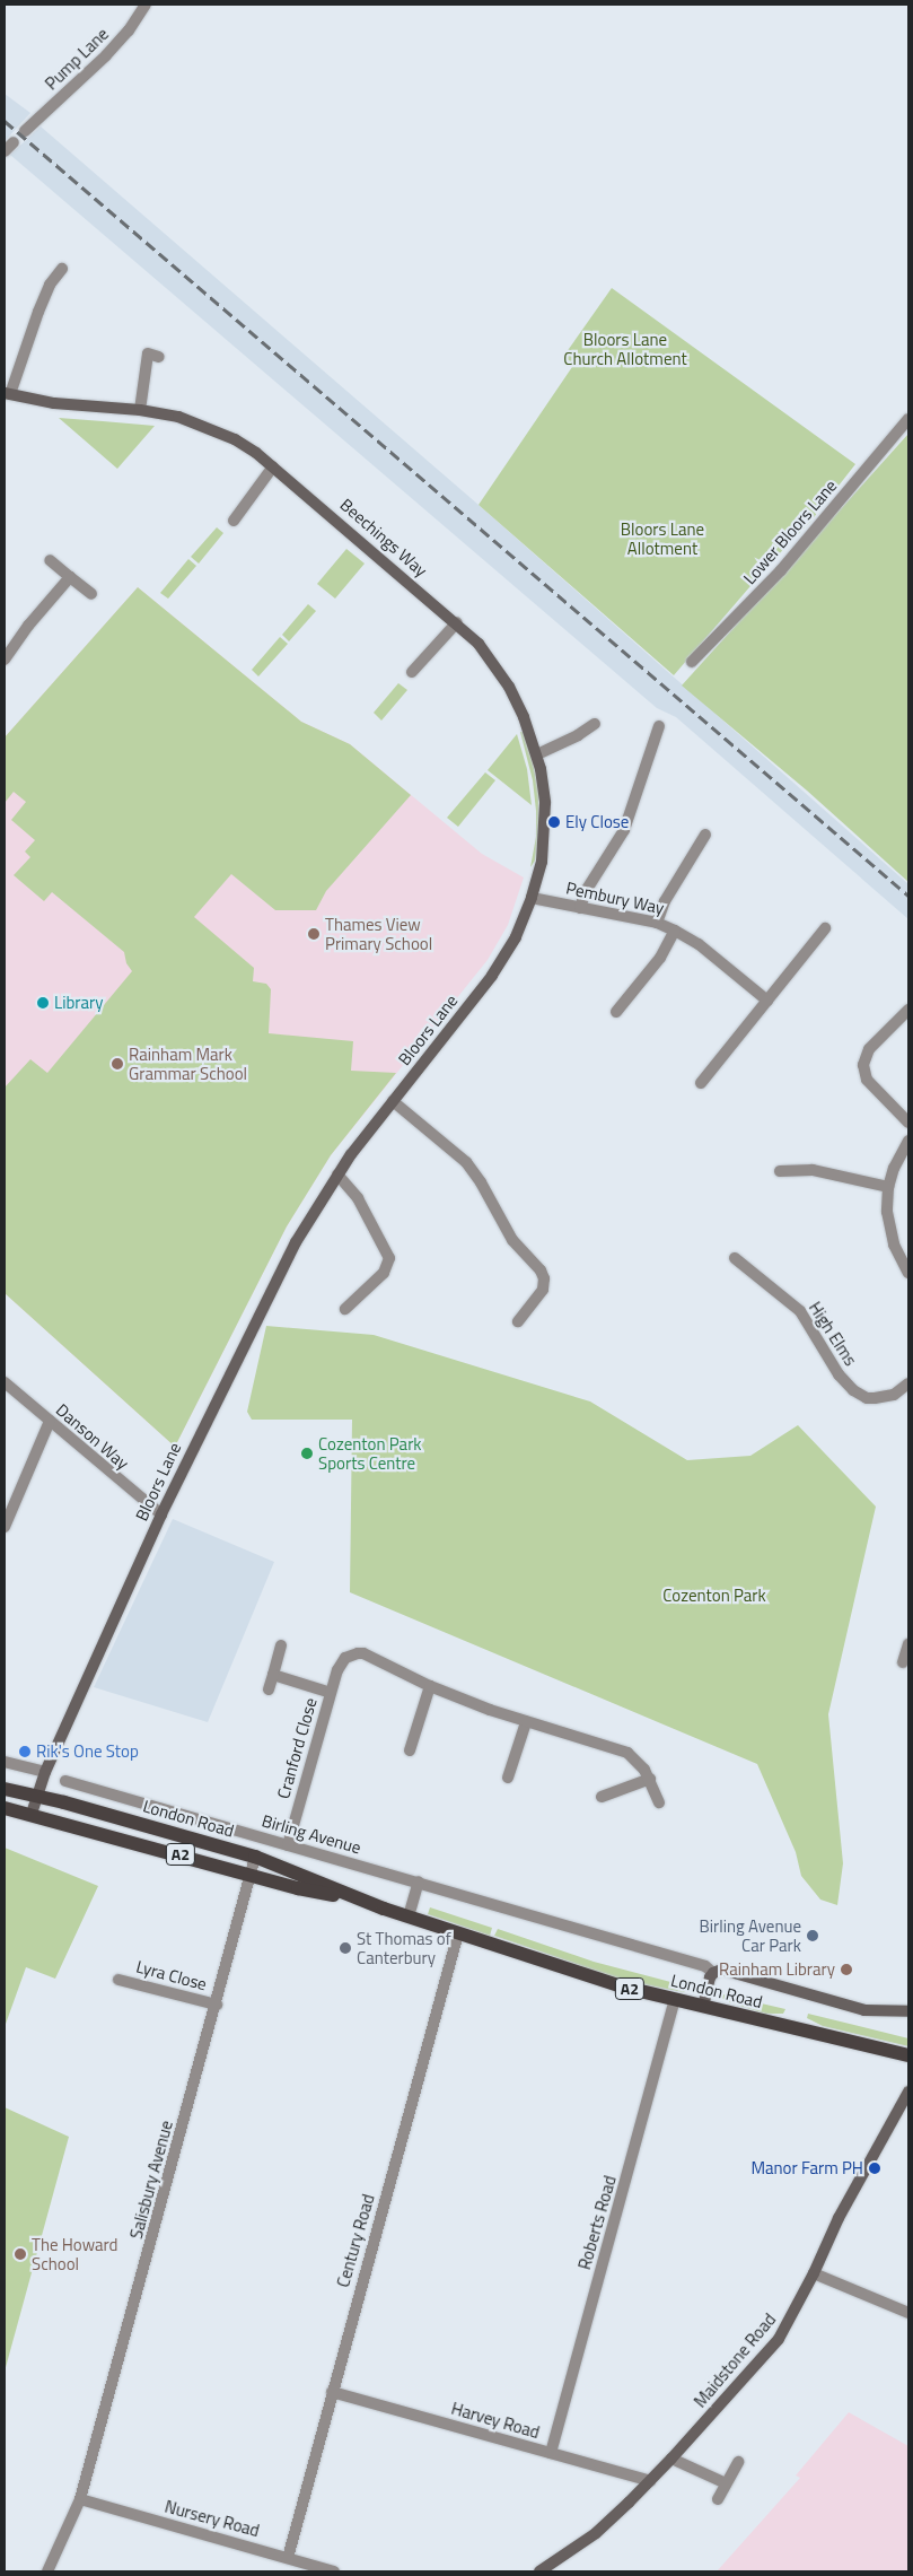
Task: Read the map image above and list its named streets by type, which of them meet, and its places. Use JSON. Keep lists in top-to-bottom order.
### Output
{
  "streets": {
    "main road": ["London Road", "A2"],
    "street": [
      "Pump Lane",
      "Lower Bloors Lane",
      "Beechings Way",
      "Pembury Way",
      "Bloors Lane",
      "High Elms",
      "Danson Way",
      "Cranford Close",
      "Birling Avenue",
      "Lyra Close",
      "Salisbury Avenue",
      "Roberts Road",
      "Century Road",
      "Maidstone Road",
      "Harvey Road",
      "Nursery Road"
    ]
  },
  "crossings": [
    ["Beechings Way", "Pembury Way"],
    ["Beechings Way", "Bloors Lane"],
    ["Pembury Way", "Bloors Lane"],
    ["Bloors Lane", "Danson Way"],
    ["Bloors Lane", "London Road"],
    ["Cranford Close", "Birling Avenue"],
    ["London Road", "Salisbury Avenue"],
    ["London Road", "Roberts Road"],
    ["London Road", "Century Road"],
    ["Lyra Close", "Salisbury Avenue"],
    ["Salisbury Avenue", "Nursery Road"],
    ["Roberts Road", "Harvey Road"],
    ["Century Road", "Harvey Road"],
    ["Century Road", "Nursery Road"],
    ["Maidstone Road", "Harvey Road"]
  ],
  "parks": ["Bloors Lane Church Allotment", "Bloors Lane Allotment", "Cozenton Park"],
  "places": [
    "Ely Close",
    "Thames View Primary School",
    "Library",
    "Rainham Mark Grammar School",
    "Cozenton Park Sports Centre",
    "Rik's One Stop",
    "Birling Avenue Car Park",
    "St Thomas of Canterbury",
    "Rainham Library",
    "Manor Farm PH",
    "The Howard School"
  ]
}
